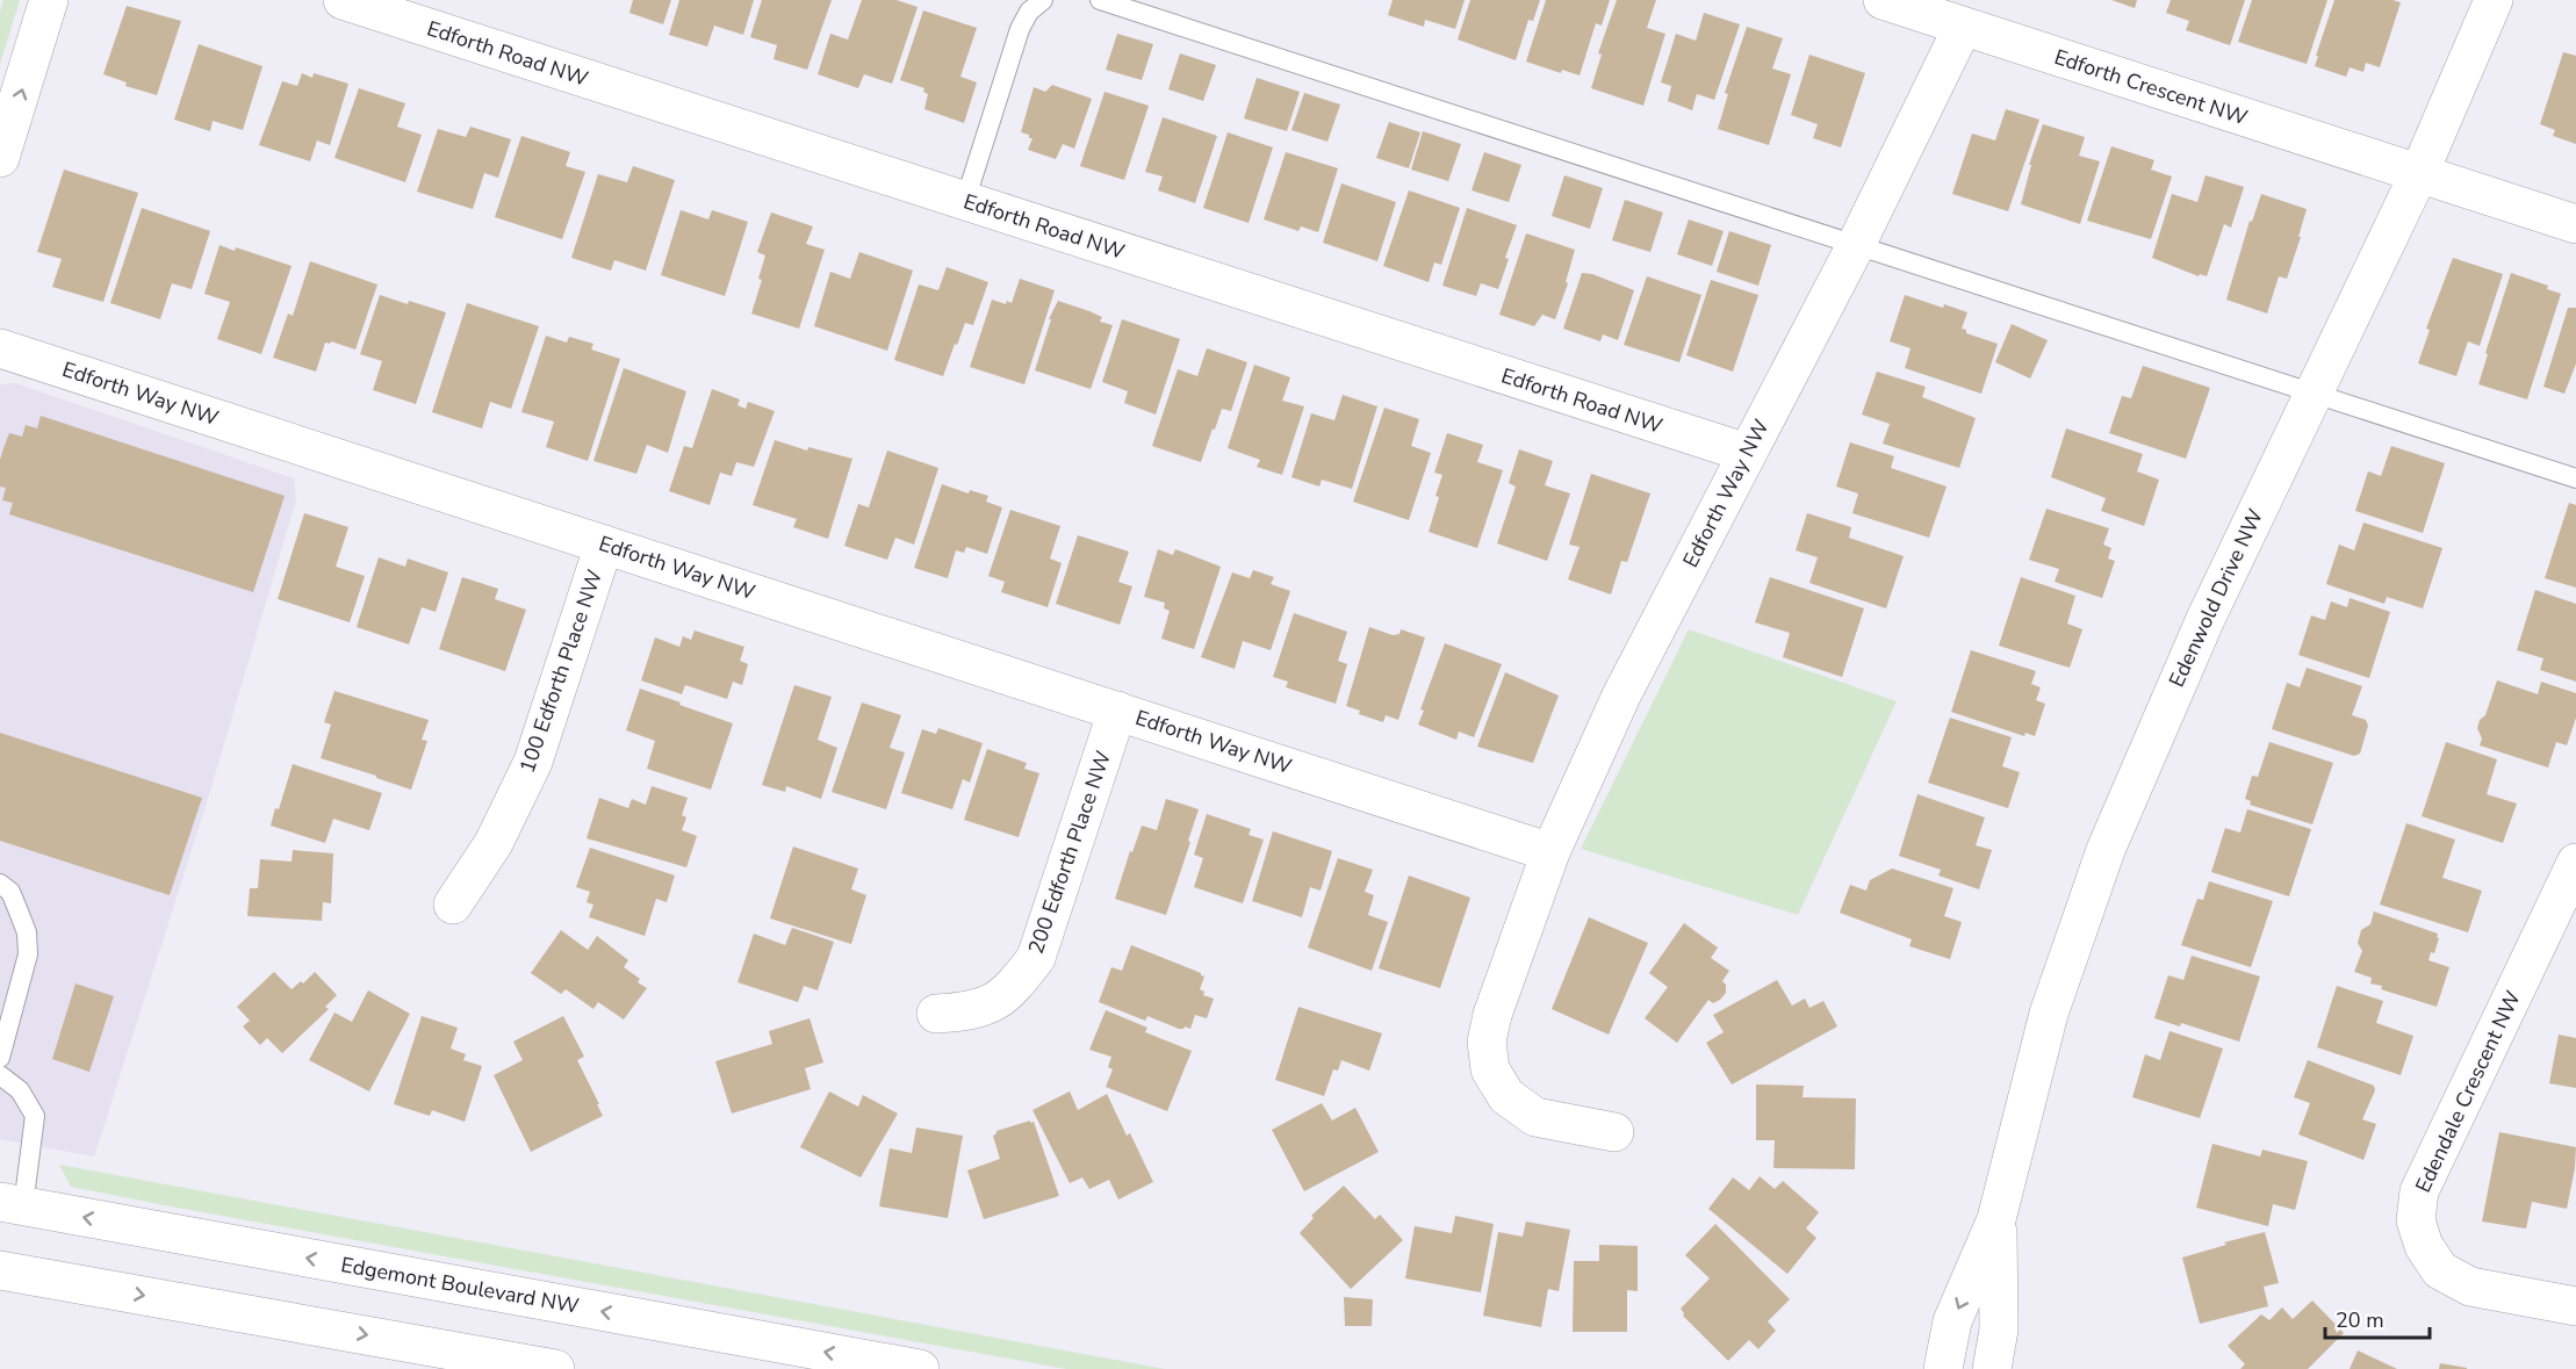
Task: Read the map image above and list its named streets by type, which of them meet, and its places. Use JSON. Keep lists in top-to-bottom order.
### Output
{
  "streets": {
    "street": [
      "Edforth Road NW",
      "Edforth Crescent NW",
      "Edforth Way NW",
      "Edenwold Drive NW",
      "100 Edforth Place NW",
      "200 Edforth Place NW",
      "Edendale Crescent NW",
      "Edgemont Boulevard NW"
    ]
  },
  "crossings": [
    ["Edforth Road NW", "Edforth Way NW"],
    ["Edforth Crescent NW", "Edforth Way NW"],
    ["Edforth Crescent NW", "Edenwold Drive NW"],
    ["Edforth Way NW", "100 Edforth Place NW"],
    ["Edforth Way NW", "200 Edforth Place NW"]
  ],
  "scale_bar": "20 m"
}
